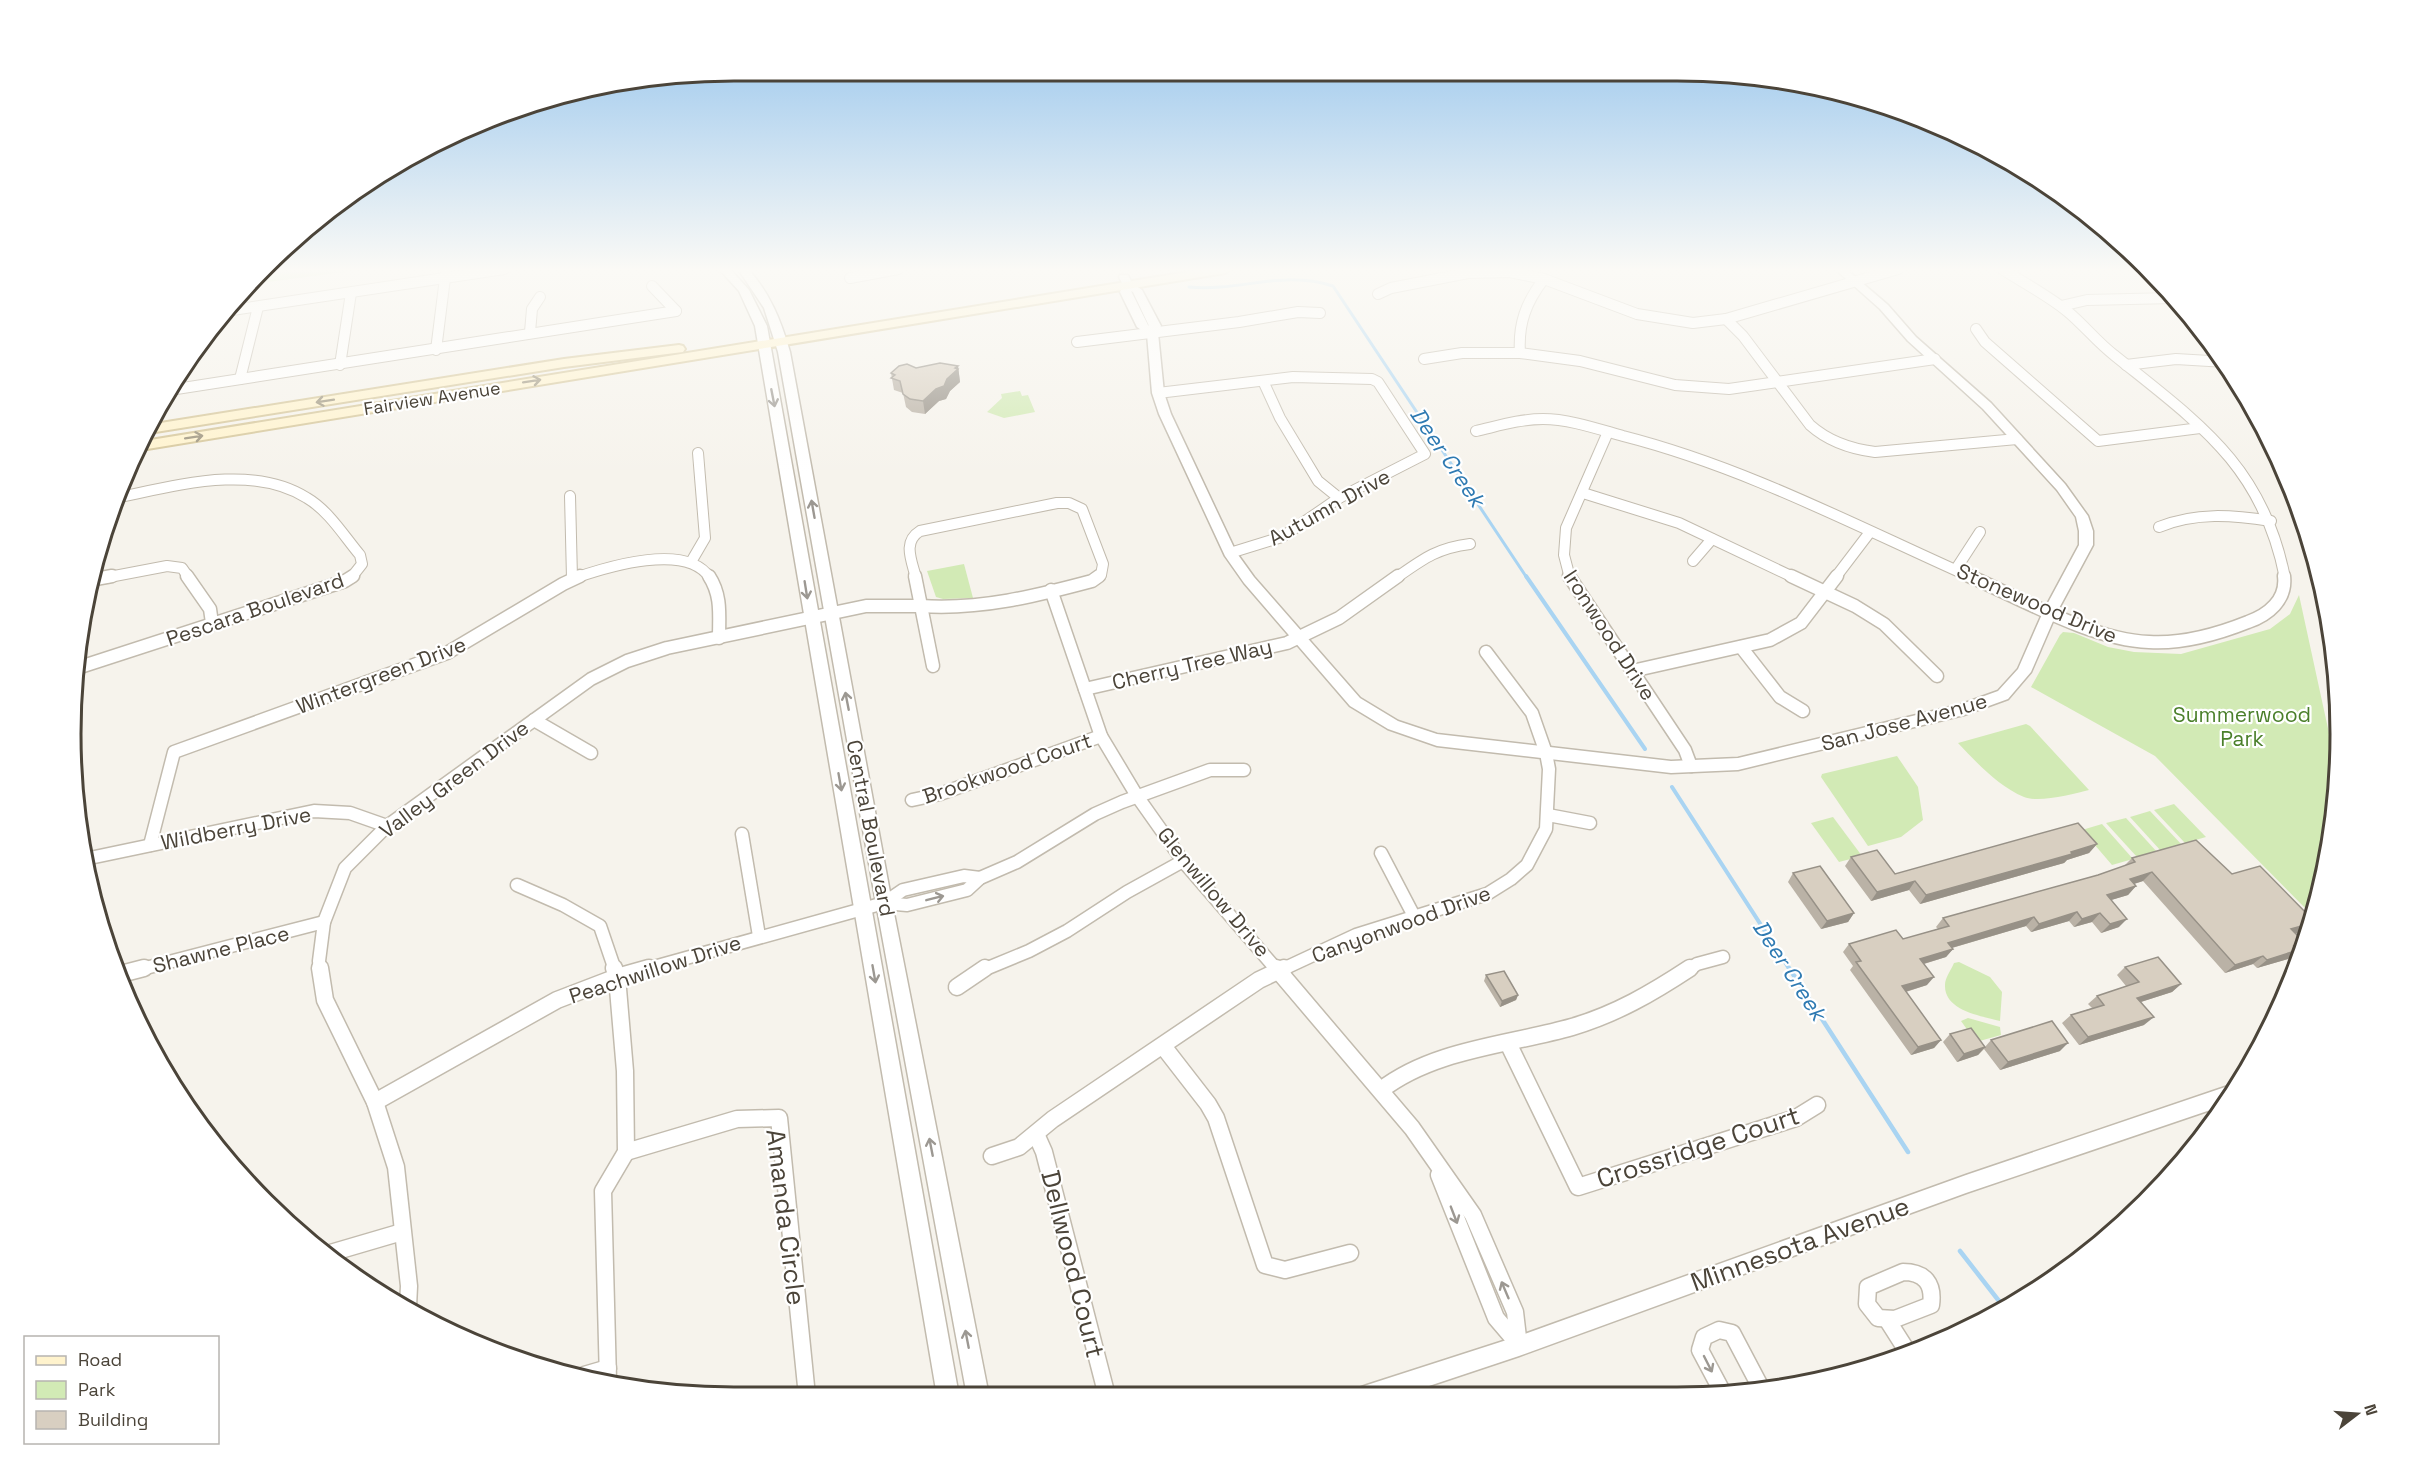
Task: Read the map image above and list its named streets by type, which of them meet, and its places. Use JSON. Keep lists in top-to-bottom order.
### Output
{
  "streets": {
    "main road": ["Fairview Avenue"],
    "street": [
      "Autumn Drive",
      "Stonewood Drive",
      "Pescara Boulevard",
      "Ironwood Drive",
      "Cherry Tree Way",
      "Wintergreen Drive",
      "San Jose Avenue",
      "Brookwood Court",
      "Valley Green Drive",
      "Wildberry Drive",
      "Central Boulevard",
      "Glenwillow Drive",
      "Canyonwood Drive",
      "Shawne Place",
      "Peachwillow Drive",
      "Crossridge Court",
      "Amanda Circle",
      "Minnesota Avenue",
      "Dellwood Court"
    ]
  },
  "crossings": [
    ["Fairview Avenue", "Central Boulevard"],
    ["Autumn Drive", "San Jose Avenue"],
    ["Stonewood Drive", "Ironwood Drive"],
    ["Stonewood Drive", "San Jose Avenue"],
    ["Ironwood Drive", "San Jose Avenue"],
    ["Cherry Tree Way", "San Jose Avenue"],
    ["Cherry Tree Way", "Glenwillow Drive"],
    ["Wintergreen Drive", "Wildberry Drive"],
    ["San Jose Avenue", "Canyonwood Drive"],
    ["Brookwood Court", "Glenwillow Drive"],
    ["Valley Green Drive", "Wildberry Drive"],
    ["Valley Green Drive", "Central Boulevard"],
    ["Valley Green Drive", "Glenwillow Drive"],
    ["Valley Green Drive", "Shawne Place"],
    ["Valley Green Drive", "Peachwillow Drive"],
    ["Central Boulevard", "Peachwillow Drive"],
    ["Glenwillow Drive", "Canyonwood Drive"],
    ["Glenwillow Drive", "Peachwillow Drive"],
    ["Glenwillow Drive", "Minnesota Avenue"],
    ["Canyonwood Drive", "Dellwood Court"]
  ],
  "water": ["Deer Creek"],
  "parks": ["Summerwood Park"],
  "legend": ["Road", "Park", "Building"],
  "north": "right"
}
